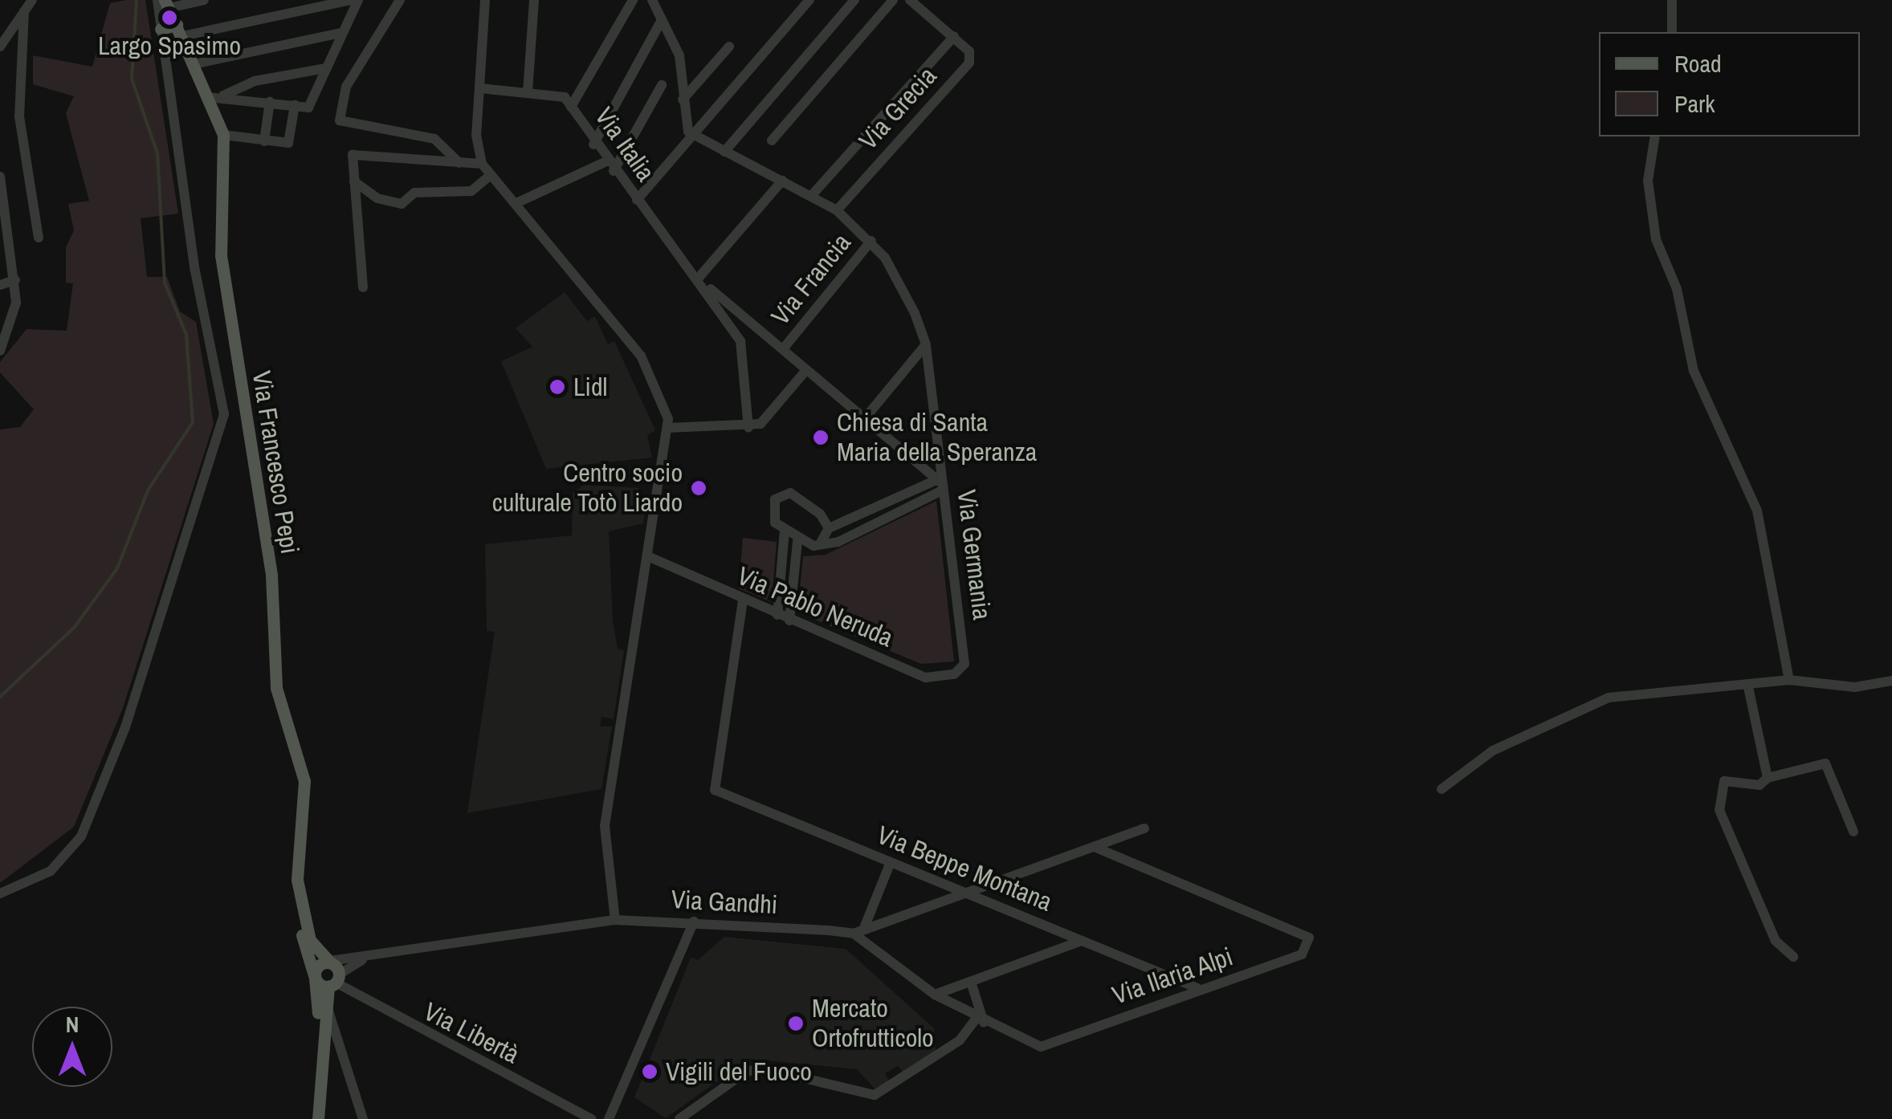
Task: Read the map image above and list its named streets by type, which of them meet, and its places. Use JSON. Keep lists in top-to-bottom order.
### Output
{
  "streets": {
    "main road": ["Via Francesco Pepi"],
    "street": [
      "Via Grecia",
      "Via Italia",
      "Via Francia",
      "Via Germania",
      "Via Pablo Neruda",
      "Via Beppe Montana",
      "Via Gandhi",
      "Via Ilaria Alpi",
      "Via Libertà"
    ]
  },
  "crossings": [
    ["Via Grecia", "Via Germania"],
    ["Via Francia", "Via Germania"],
    ["Via Germania", "Via Pablo Neruda"],
    ["Via Pablo Neruda", "Via Beppe Montana"],
    ["Via Beppe Montana", "Via Ilaria Alpi"]
  ],
  "places": [
    "Largo Spasimo",
    "Lidl",
    "Chiesa di Santa Maria della Speranza",
    "Centro socio culturale Totò Liardo",
    "Mercato Ortofrutticolo",
    "Vigili del Fuoco"
  ],
  "legend": ["Road", "Park"],
  "north": "top"
}
